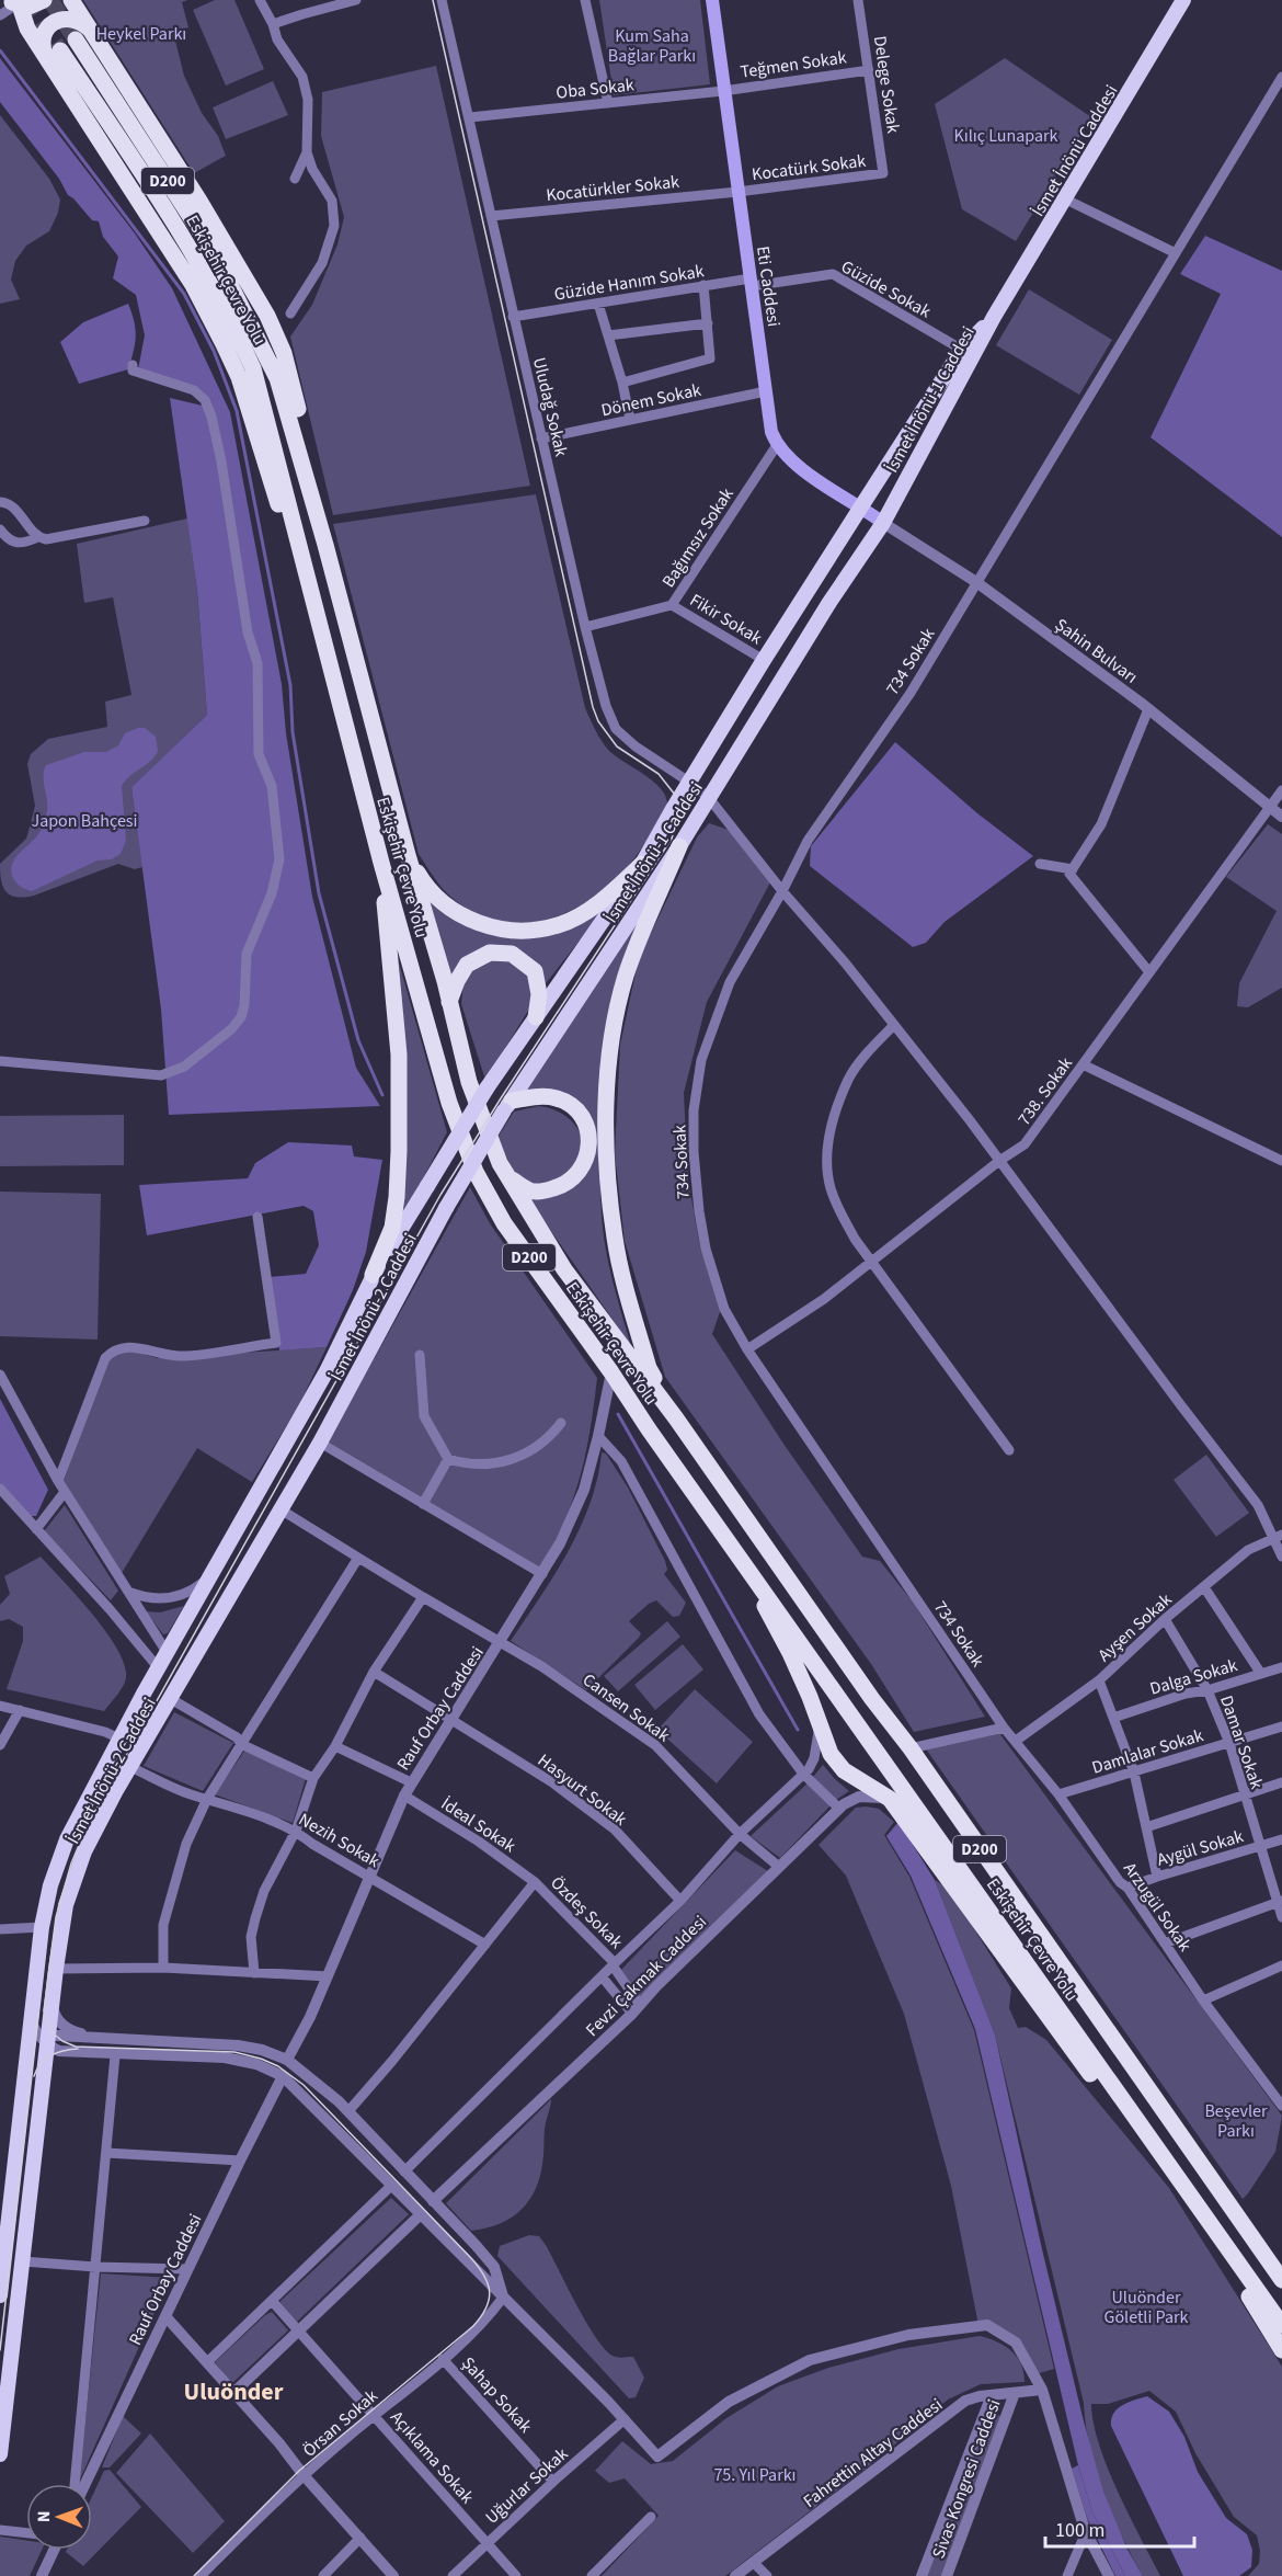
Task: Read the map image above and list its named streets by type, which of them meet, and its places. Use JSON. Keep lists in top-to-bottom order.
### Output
{
  "streets": {
    "highway": ["D200", "Eskişehir Çevre Yolu"],
    "main road": [
      "İsmet İnönü Caddesi",
      "Eti Caddesi",
      "İsmet İnönü-1 Caddesi",
      "İsmet İnönü-2 Caddesi"
    ],
    "street": [
      "Teğmen Sokak",
      "Delege Sokak",
      "Oba Sokak",
      "Kocatürk Sokak",
      "Kocatürkler Sokak",
      "Güzide Hanım Sokak",
      "Güzide Sokak",
      "Dönem Sokak",
      "Uludağ Sokak",
      "Bağımsız Sokak",
      "Fikir Sokak",
      "Şahin Bulvarı",
      "734 Sokak",
      "738. Sokak",
      "Ayşen Sokak",
      "Dalga Sokak",
      "Cansen Sokak",
      "Rauf Orbay Caddesi",
      "Damar Sokak",
      "Damlalar Sokak",
      "Hasyurt Sokak",
      "İdeal Sokak",
      "Nezih Sokak",
      "Aygül Sokak",
      "Arzugül Sokak",
      "Özdeş Sokak",
      "Fevzi Çakmak Caddesi",
      "Şahap Sokak",
      "Örsan Sokak",
      "Fahrettin Altay Caddesi",
      "Açıklama Sokak",
      "Sivas Kongresi Caddesi",
      "Uğurlar Sokak"
    ]
  },
  "crossings": [
    ["Teğmen Sokak", "Delege Sokak"],
    ["Teğmen Sokak", "Oba Sokak"],
    ["Teğmen Sokak", "Eti Caddesi"],
    ["Delege Sokak", "Kocatürk Sokak"],
    ["Oba Sokak", "Eti Caddesi"],
    ["Oba Sokak", "Uludağ Sokak"],
    ["İsmet İnönü Caddesi", "İsmet İnönü-1 Caddesi"],
    ["Kocatürk Sokak", "Kocatürkler Sokak"],
    ["Kocatürk Sokak", "Eti Caddesi"],
    ["Kocatürkler Sokak", "Eti Caddesi"],
    ["Kocatürkler Sokak", "Uludağ Sokak"],
    ["Eskişehir Çevre Yolu", "Rauf Orbay Caddesi"],
    ["Güzide Hanım Sokak", "Eti Caddesi"],
    ["Güzide Hanım Sokak", "Güzide Sokak"],
    ["Güzide Hanım Sokak", "Uludağ Sokak"],
    ["Eti Caddesi", "Güzide Sokak"],
    ["Eti Caddesi", "Dönem Sokak"],
    ["Eti Caddesi", "Bağımsız Sokak"],
    ["Güzide Sokak", "İsmet İnönü-1 Caddesi"],
    ["Dönem Sokak", "Uludağ Sokak"],
    ["İsmet İnönü-1 Caddesi", "Uludağ Sokak"],
    ["İsmet İnönü-1 Caddesi", "Fikir Sokak"],
    ["İsmet İnönü-1 Caddesi", "Şahin Bulvarı"],
    ["İsmet İnönü-1 Caddesi", "İsmet İnönü-2 Caddesi"],
    ["Uludağ Sokak", "Bağımsız Sokak"],
    ["Uludağ Sokak", "734 Sokak"],
    ["Uludağ Sokak", "738. Sokak"],
    ["Uludağ Sokak", "Ayşen Sokak"],
    ["Bağımsız Sokak", "Fikir Sokak"],
    ["Şahin Bulvarı", "734 Sokak"],
    ["Şahin Bulvarı", "738. Sokak"],
    ["734 Sokak", "738. Sokak"],
    ["734 Sokak", "Arzugül Sokak"],
    ["İsmet İnönü-2 Caddesi", "Cansen Sokak"],
    ["İsmet İnönü-2 Caddesi", "Nezih Sokak"],
    ["Ayşen Sokak", "Damar Sokak"],
    ["Ayşen Sokak", "Arzugül Sokak"],
    ["Dalga Sokak", "Damar Sokak"],
    ["Cansen Sokak", "Rauf Orbay Caddesi"],
    ["Cansen Sokak", "Fevzi Çakmak Caddesi"],
    ["Rauf Orbay Caddesi", "Hasyurt Sokak"],
    ["Rauf Orbay Caddesi", "İdeal Sokak"],
    ["Rauf Orbay Caddesi", "Nezih Sokak"],
    ["Damar Sokak", "Damlalar Sokak"],
    ["Damar Sokak", "Aygül Sokak"],
    ["Damlalar Sokak", "Arzugül Sokak"],
    ["İdeal Sokak", "Özdeş Sokak"],
    ["Nezih Sokak", "Özdeş Sokak"],
    ["Aygül Sokak", "Arzugül Sokak"],
    ["Şahap Sokak", "Örsan Sokak"],
    ["Şahap Sokak", "Uğurlar Sokak"],
    ["Örsan Sokak", "Açıklama Sokak"],
    ["Fahrettin Altay Caddesi", "Sivas Kongresi Caddesi"],
    ["Açıklama Sokak", "Uğurlar Sokak"]
  ],
  "districts": ["Uluönder"],
  "parks": [
    "Heykel Parkı",
    "Kum Saha Bağlar Parkı",
    "Kılıç Lunapark",
    "Japon Bahçesi",
    "Beşevler Parkı",
    "Uluönder Göletli Park",
    "75. Yıl Parkı"
  ],
  "scale_bar": "100 m",
  "north": "left"
}
